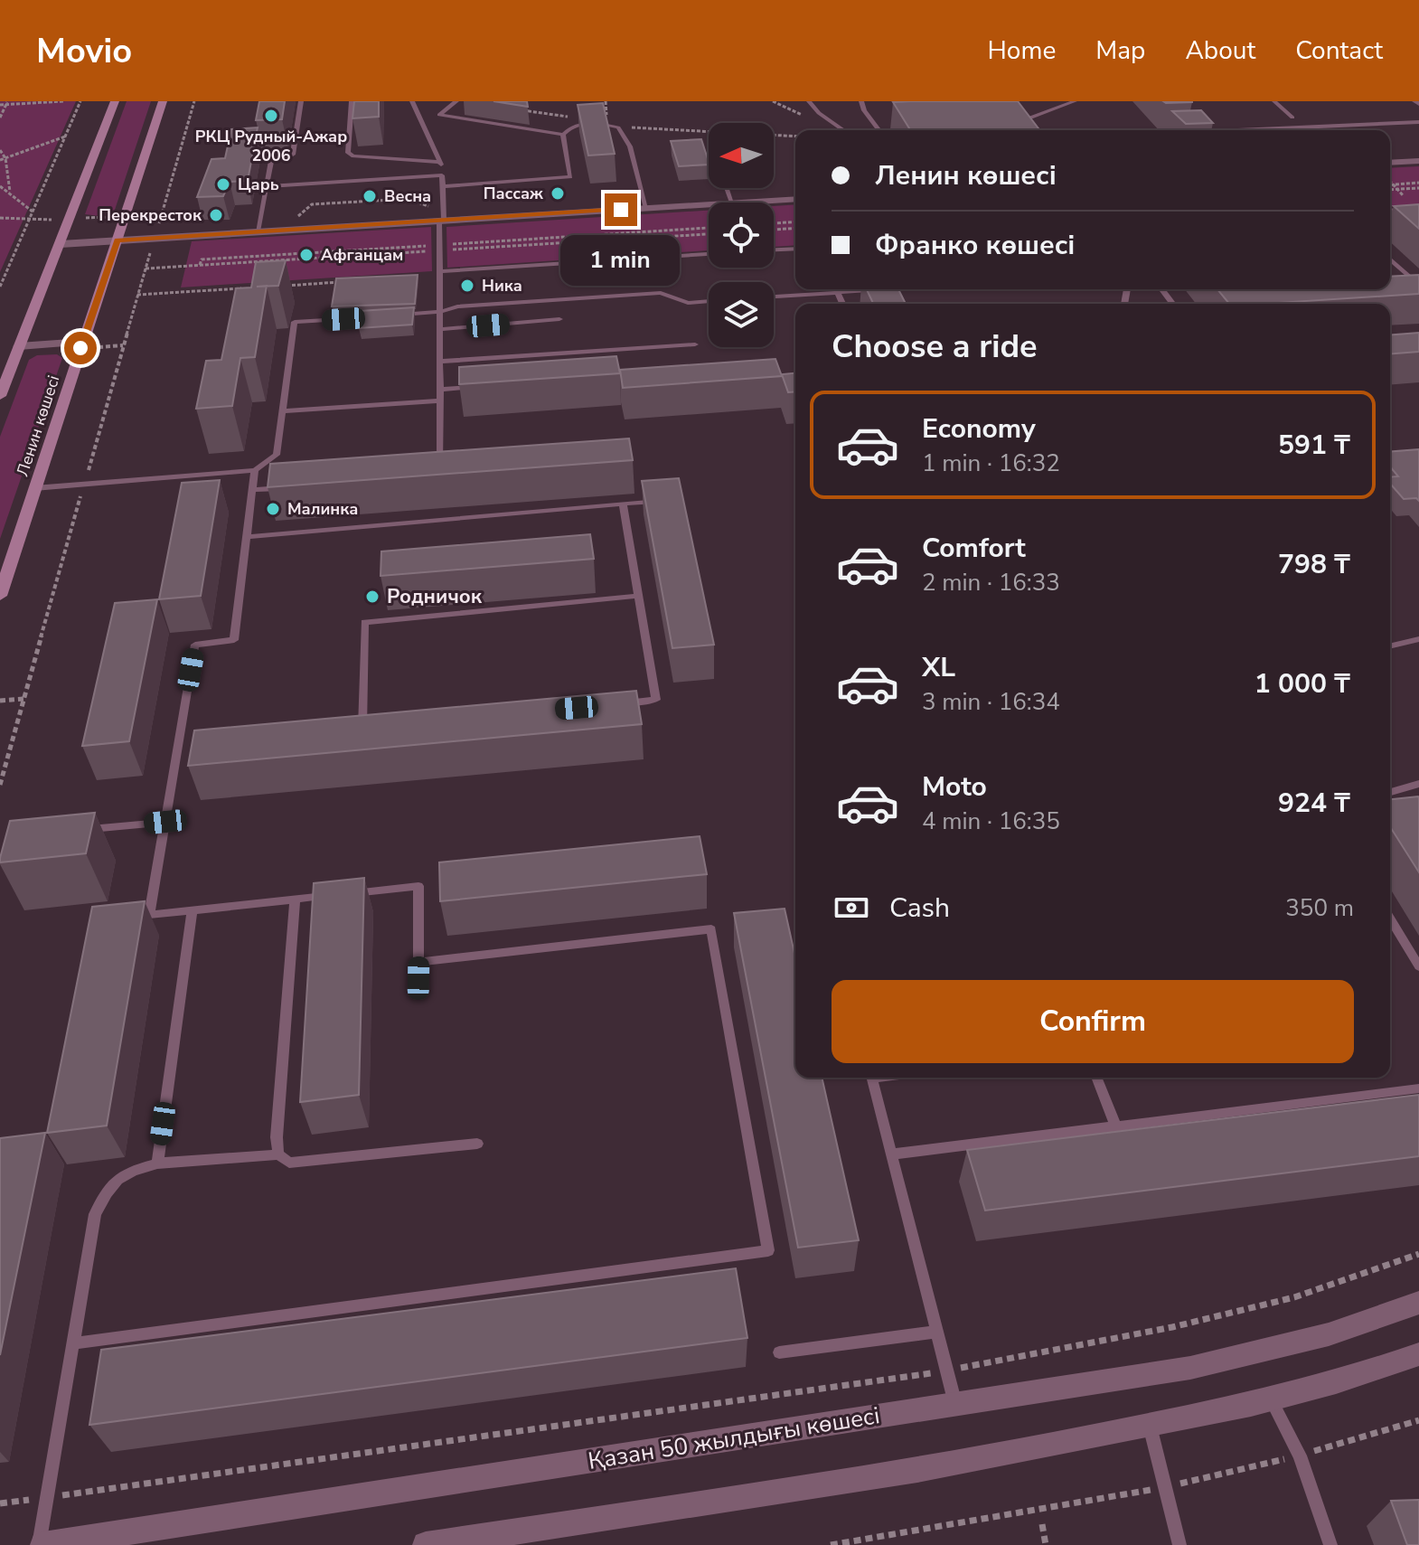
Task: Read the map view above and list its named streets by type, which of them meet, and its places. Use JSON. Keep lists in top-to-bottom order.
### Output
{
  "streets": {
    "main road": ["Ленин көшесі"],
    "street": ["Қазан 50 жылдығы көшесі"]
  },
  "places": [
    "РКЦ Рудный-Ажар 2006",
    "Царь",
    "Пассаж",
    "Весна",
    "Перекресток",
    "Афганцам",
    "Ника",
    "Малинка",
    "Родничок"
  ],
  "north": "left",
  "page": {
    "header": "Movio",
    "nav": [
      "Home",
      "Map",
      "About",
      "Contact"
    ],
    "banner": ["Ленин көшесі", "Франко көшесі"],
    "bubble": "1 min",
    "heading": "Choose a ride",
    "list": [
      {
        "name": "Economy",
        "note": "1 min · 16:32",
        "value": "591 ₸"
      },
      {
        "name": "Comfort",
        "note": "2 min · 16:33",
        "value": "798 ₸"
      },
      {
        "name": "XL",
        "note": "3 min · 16:34",
        "value": "1 000 ₸"
      },
      {
        "name": "Moto",
        "note": "4 min · 16:35",
        "value": "924 ₸"
      }
    ],
    "pay": ["Cash", "350 m"],
    "buttons": "Confirm"
  }
}
